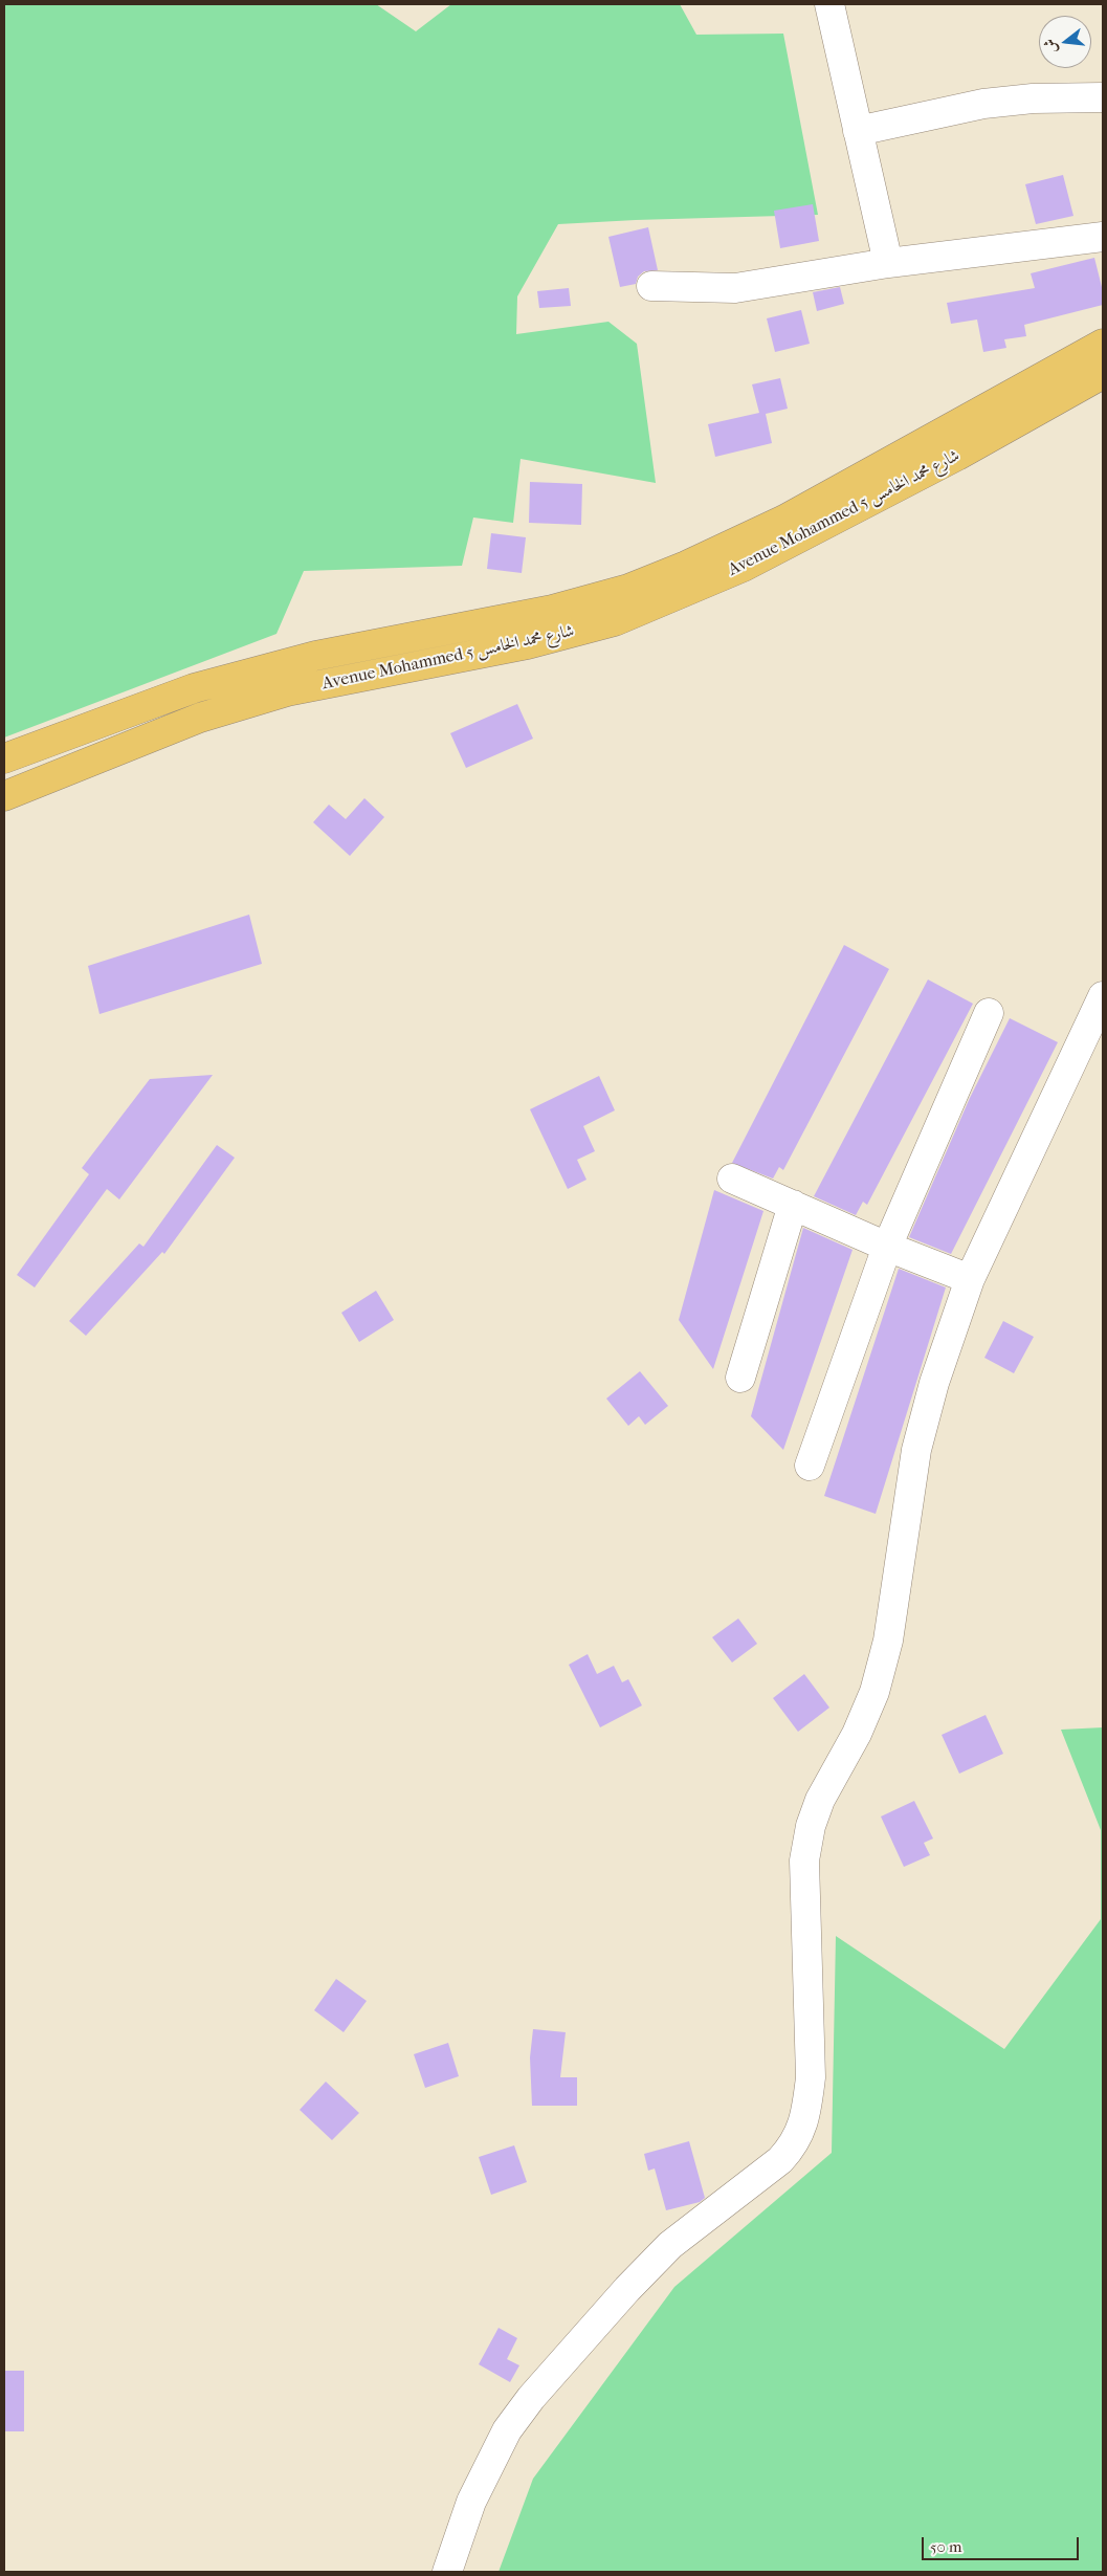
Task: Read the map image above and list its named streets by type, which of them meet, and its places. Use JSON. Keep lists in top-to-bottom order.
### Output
{
  "streets": {
    "main road": ["Avenue Mohammed 5 شارع محمد الخامس"]
  },
  "scale_bar": "50 m",
  "north": "left"
}
